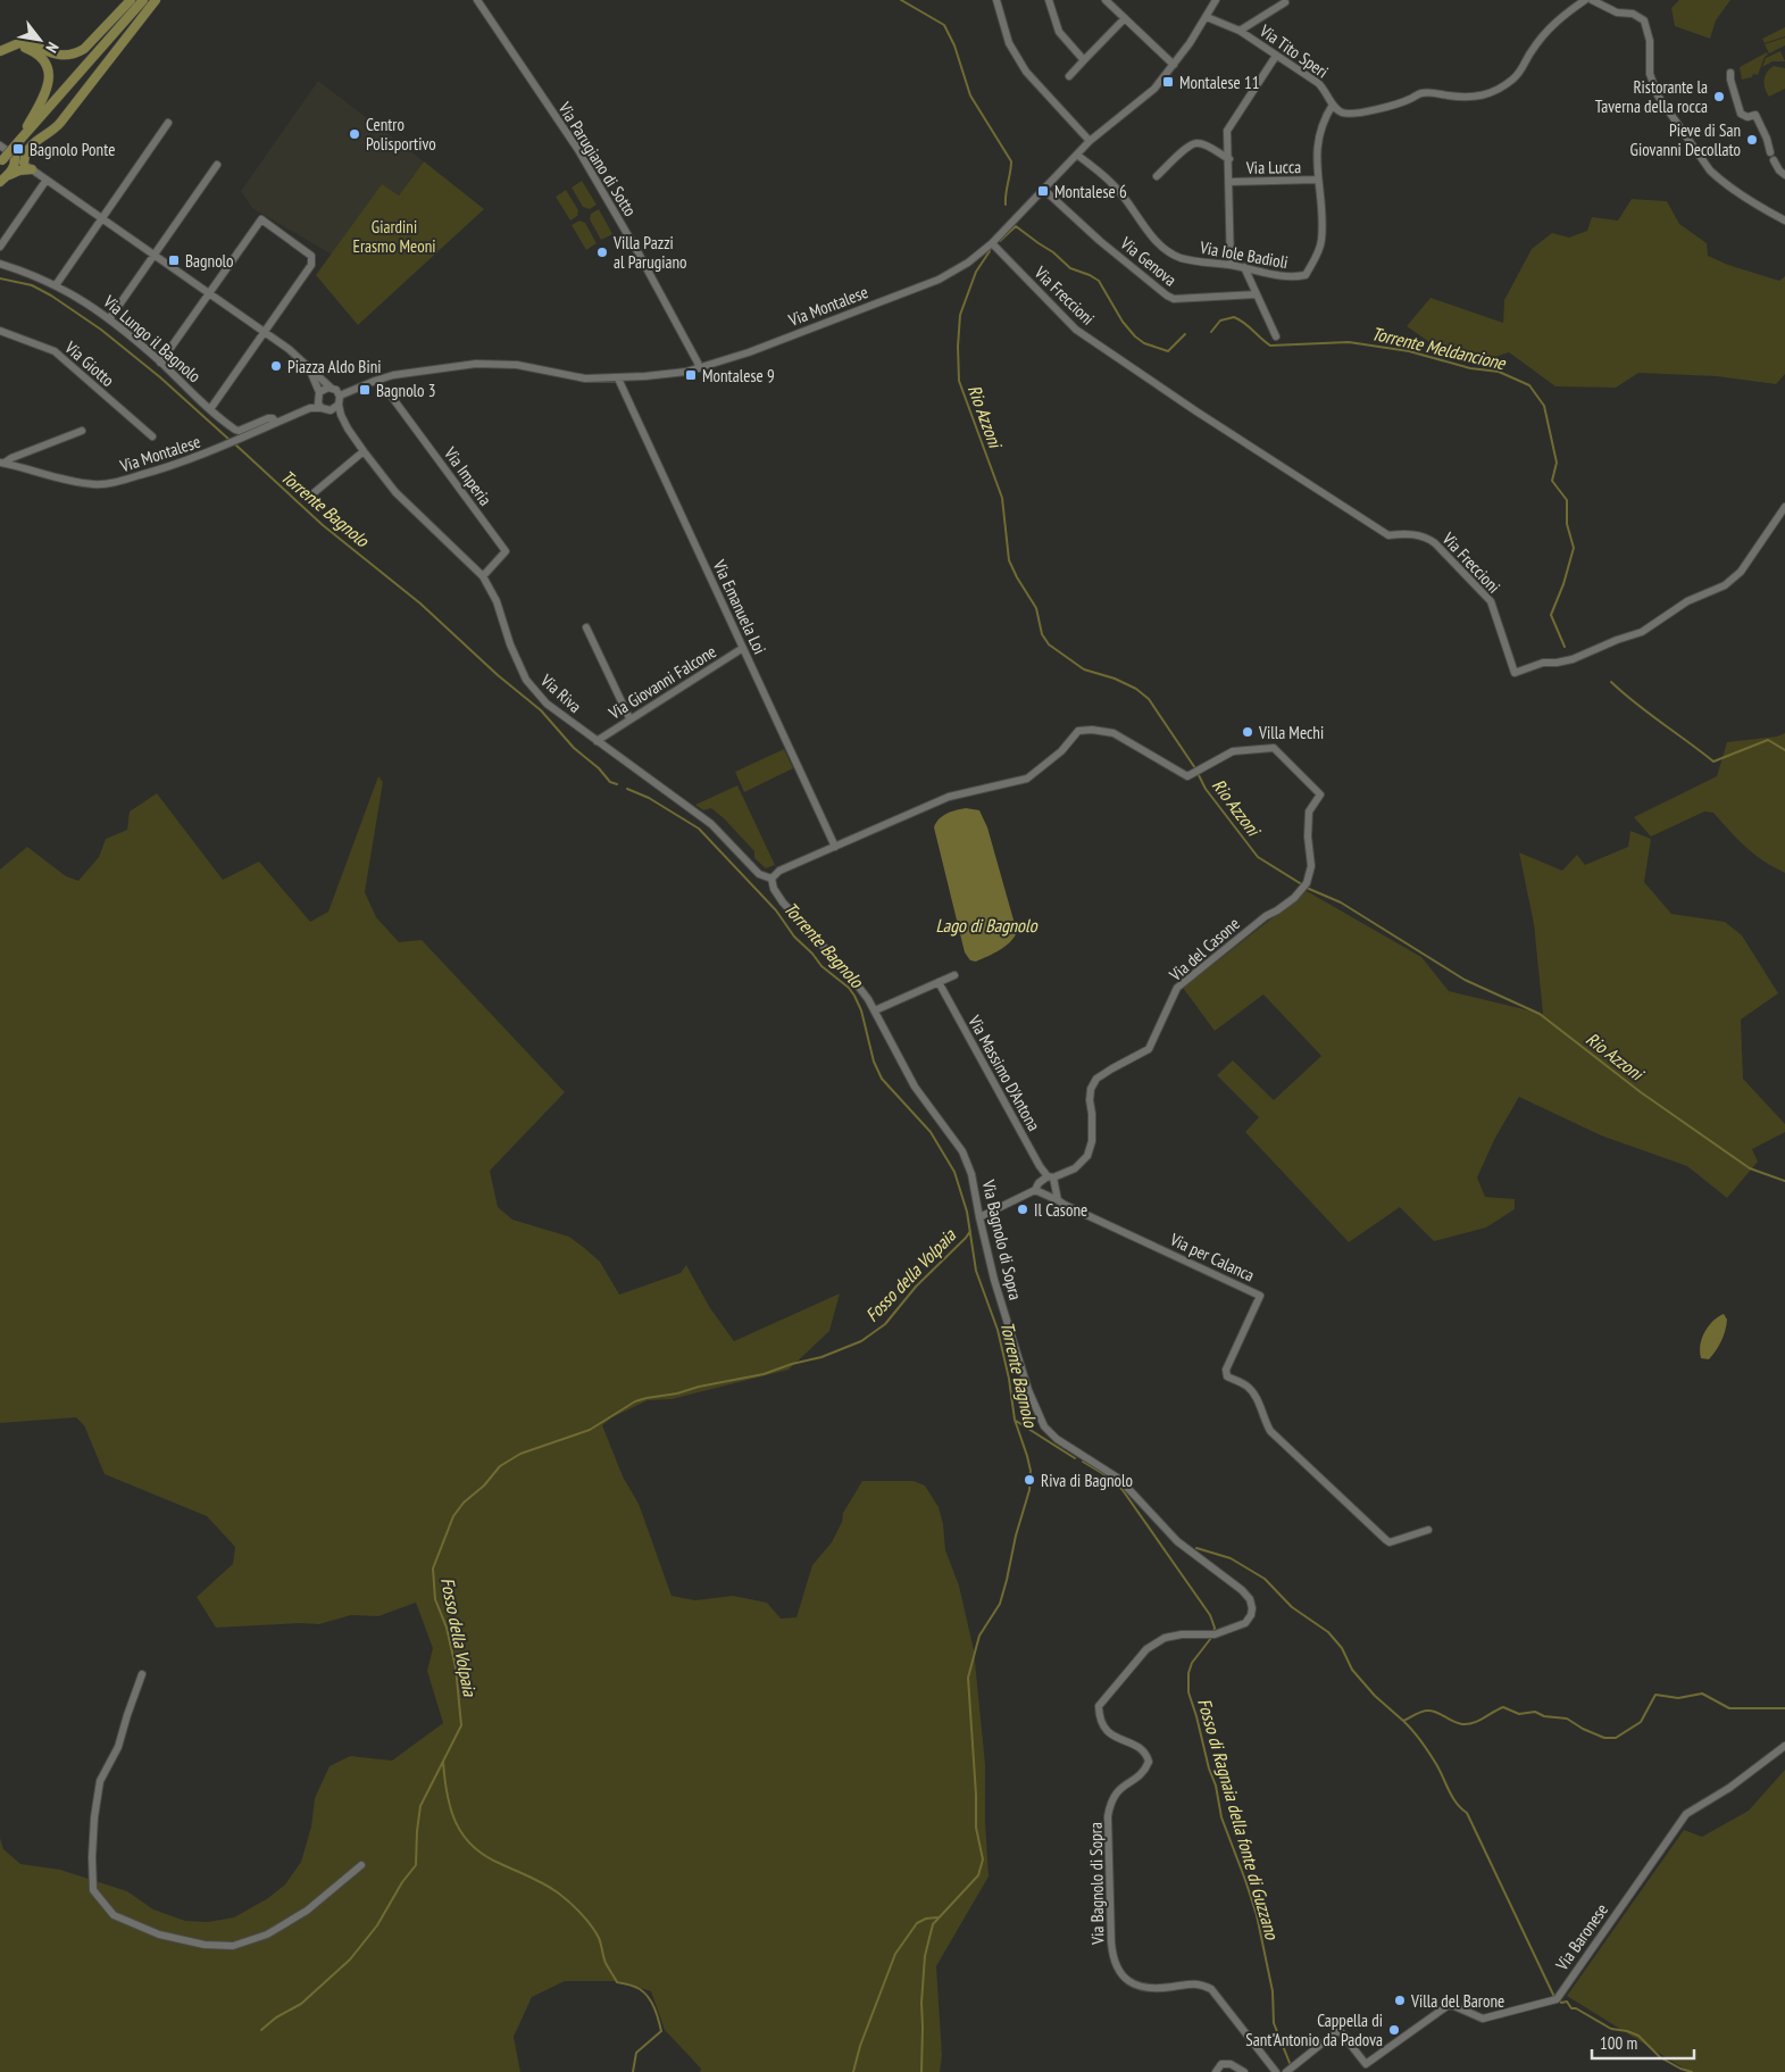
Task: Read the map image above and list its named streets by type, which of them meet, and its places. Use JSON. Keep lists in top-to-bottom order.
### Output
{
  "streets": {
    "street": [
      "Via Tito Speri",
      "Via Parugiano di Sotto",
      "Via Lucca",
      "Via Iole Badioli",
      "Via Genova",
      "Via Freccioni",
      "Via Montalese",
      "Via Lungo il Bagnolo",
      "Via Giotto",
      "Via Imperia",
      "Via Emanuela Loi",
      "Via Giovanni Falcone",
      "Via Riva",
      "Via del Casone",
      "Via Massimo D'Antona",
      "Via Bagnolo di Sopra",
      "Via per Calanca",
      "Via Baronese"
    ]
  },
  "crossings": [
    ["Via Tito Speri", "Via Iole Badioli"],
    ["Via Tito Speri", "Via Montalese"],
    ["Via Parugiano di Sotto", "Via Montalese"],
    ["Via Lucca", "Via Iole Badioli"],
    ["Via Iole Badioli", "Via Montalese"],
    ["Via Genova", "Via Montalese"],
    ["Via Freccioni", "Via Montalese"],
    ["Via Montalese", "Via Lungo il Bagnolo"],
    ["Via Montalese", "Via Emanuela Loi"],
    ["Via Montalese", "Via Riva"],
    ["Via Imperia", "Via Riva"],
    ["Via Emanuela Loi", "Via Giovanni Falcone"],
    ["Via Emanuela Loi", "Via del Casone"],
    ["Via Giovanni Falcone", "Via Riva"],
    ["Via Riva", "Via Bagnolo di Sopra"],
    ["Via del Casone", "Via Massimo D'Antona"],
    ["Via del Casone", "Via Bagnolo di Sopra"]
  ],
  "water": [
    "Torrente Meldancione",
    "Rio Azzoni",
    "Torrente Bagnolo",
    "Lago di Bagnolo",
    "Fosso della Volpaia",
    "Fosso di Ragnaia della fonte di Guzzano"
  ],
  "parks": ["Giardini Erasmo Meoni"],
  "places": {
    "transit": [
      "Montalese 11",
      "Bagnolo Ponte",
      "Montalese 6",
      "Bagnolo",
      "Montalese 9",
      "Bagnolo 3"
    ],
    "other": [
      "Ristorante la Taverna della rocca",
      "Centro Polisportivo",
      "Pieve di San Giovanni Decollato",
      "Villa Pazzi al Parugiano",
      "Piazza Aldo Bini",
      "Villa Mechi",
      "Il Casone",
      "Riva di Bagnolo",
      "Villa del Barone",
      "Cappella di Sant'Antonio da Padova"
    ]
  },
  "scale_bar": "100 m",
  "north": "bottom right"
}
